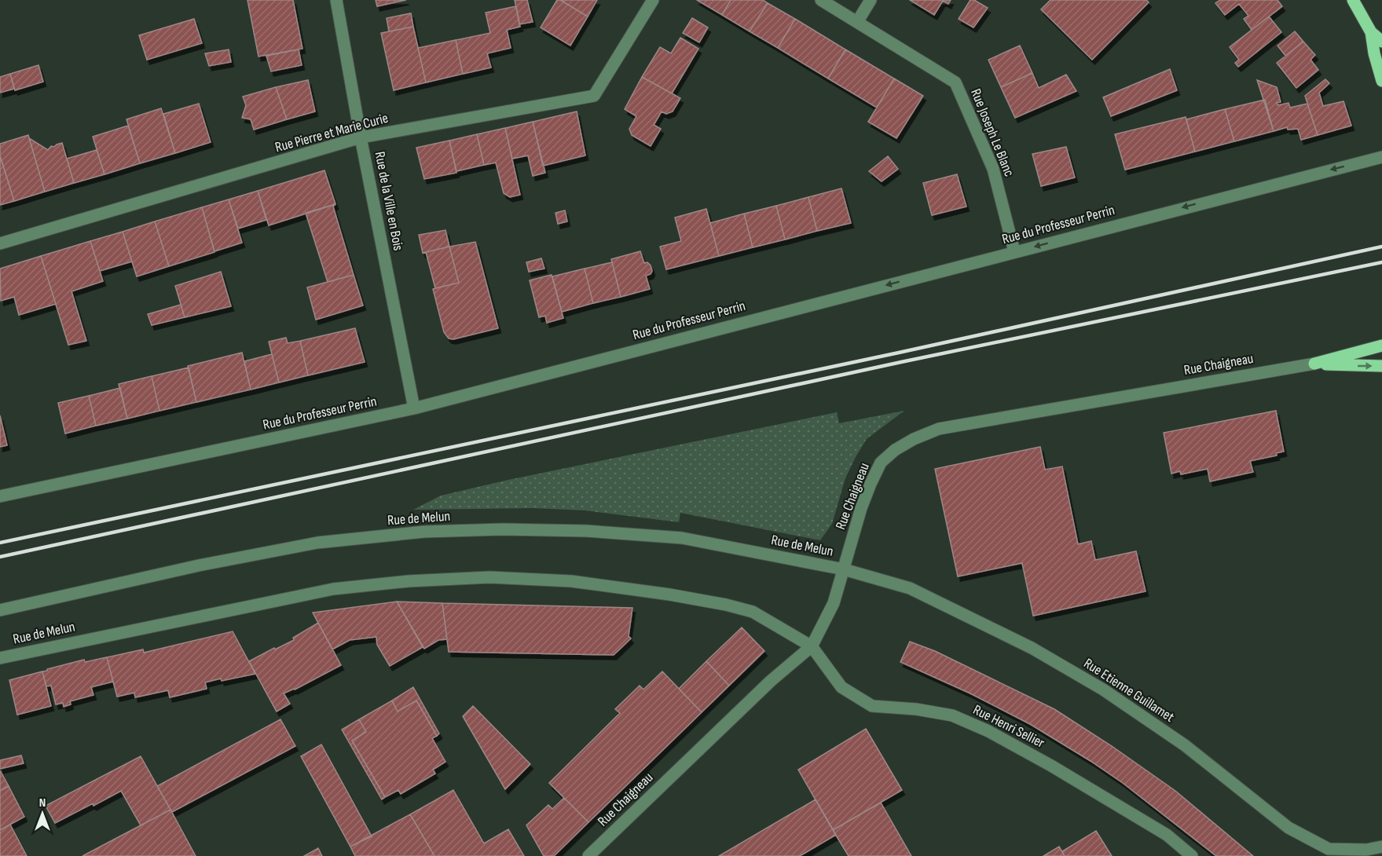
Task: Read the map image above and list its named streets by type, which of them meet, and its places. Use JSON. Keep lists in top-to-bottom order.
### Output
{
  "streets": {
    "main road": ["Rue Chaigneau"],
    "street": [
      "Rue Pierre et Marie Curie",
      "Rue Joseph Le Blanc",
      "Rue de la Ville en Bois",
      "Rue du Professeur Perrin",
      "Rue de Melun",
      "Rue Etienne Guillamet",
      "Rue Henri Sellier"
    ]
  },
  "crossings": [
    ["Rue Pierre et Marie Curie", "Rue de la Ville en Bois"],
    ["Rue Joseph Le Blanc", "Rue du Professeur Perrin"],
    ["Rue de la Ville en Bois", "Rue du Professeur Perrin"],
    ["Rue Chaigneau", "Rue de Melun"],
    ["Rue Chaigneau", "Rue Etienne Guillamet"],
    ["Rue Chaigneau", "Rue Henri Sellier"],
    ["Rue de Melun", "Rue Etienne Guillamet"],
    ["Rue de Melun", "Rue Henri Sellier"]
  ],
  "one_way": ["Rue du Professeur Perrin"],
  "north": "top"
}
